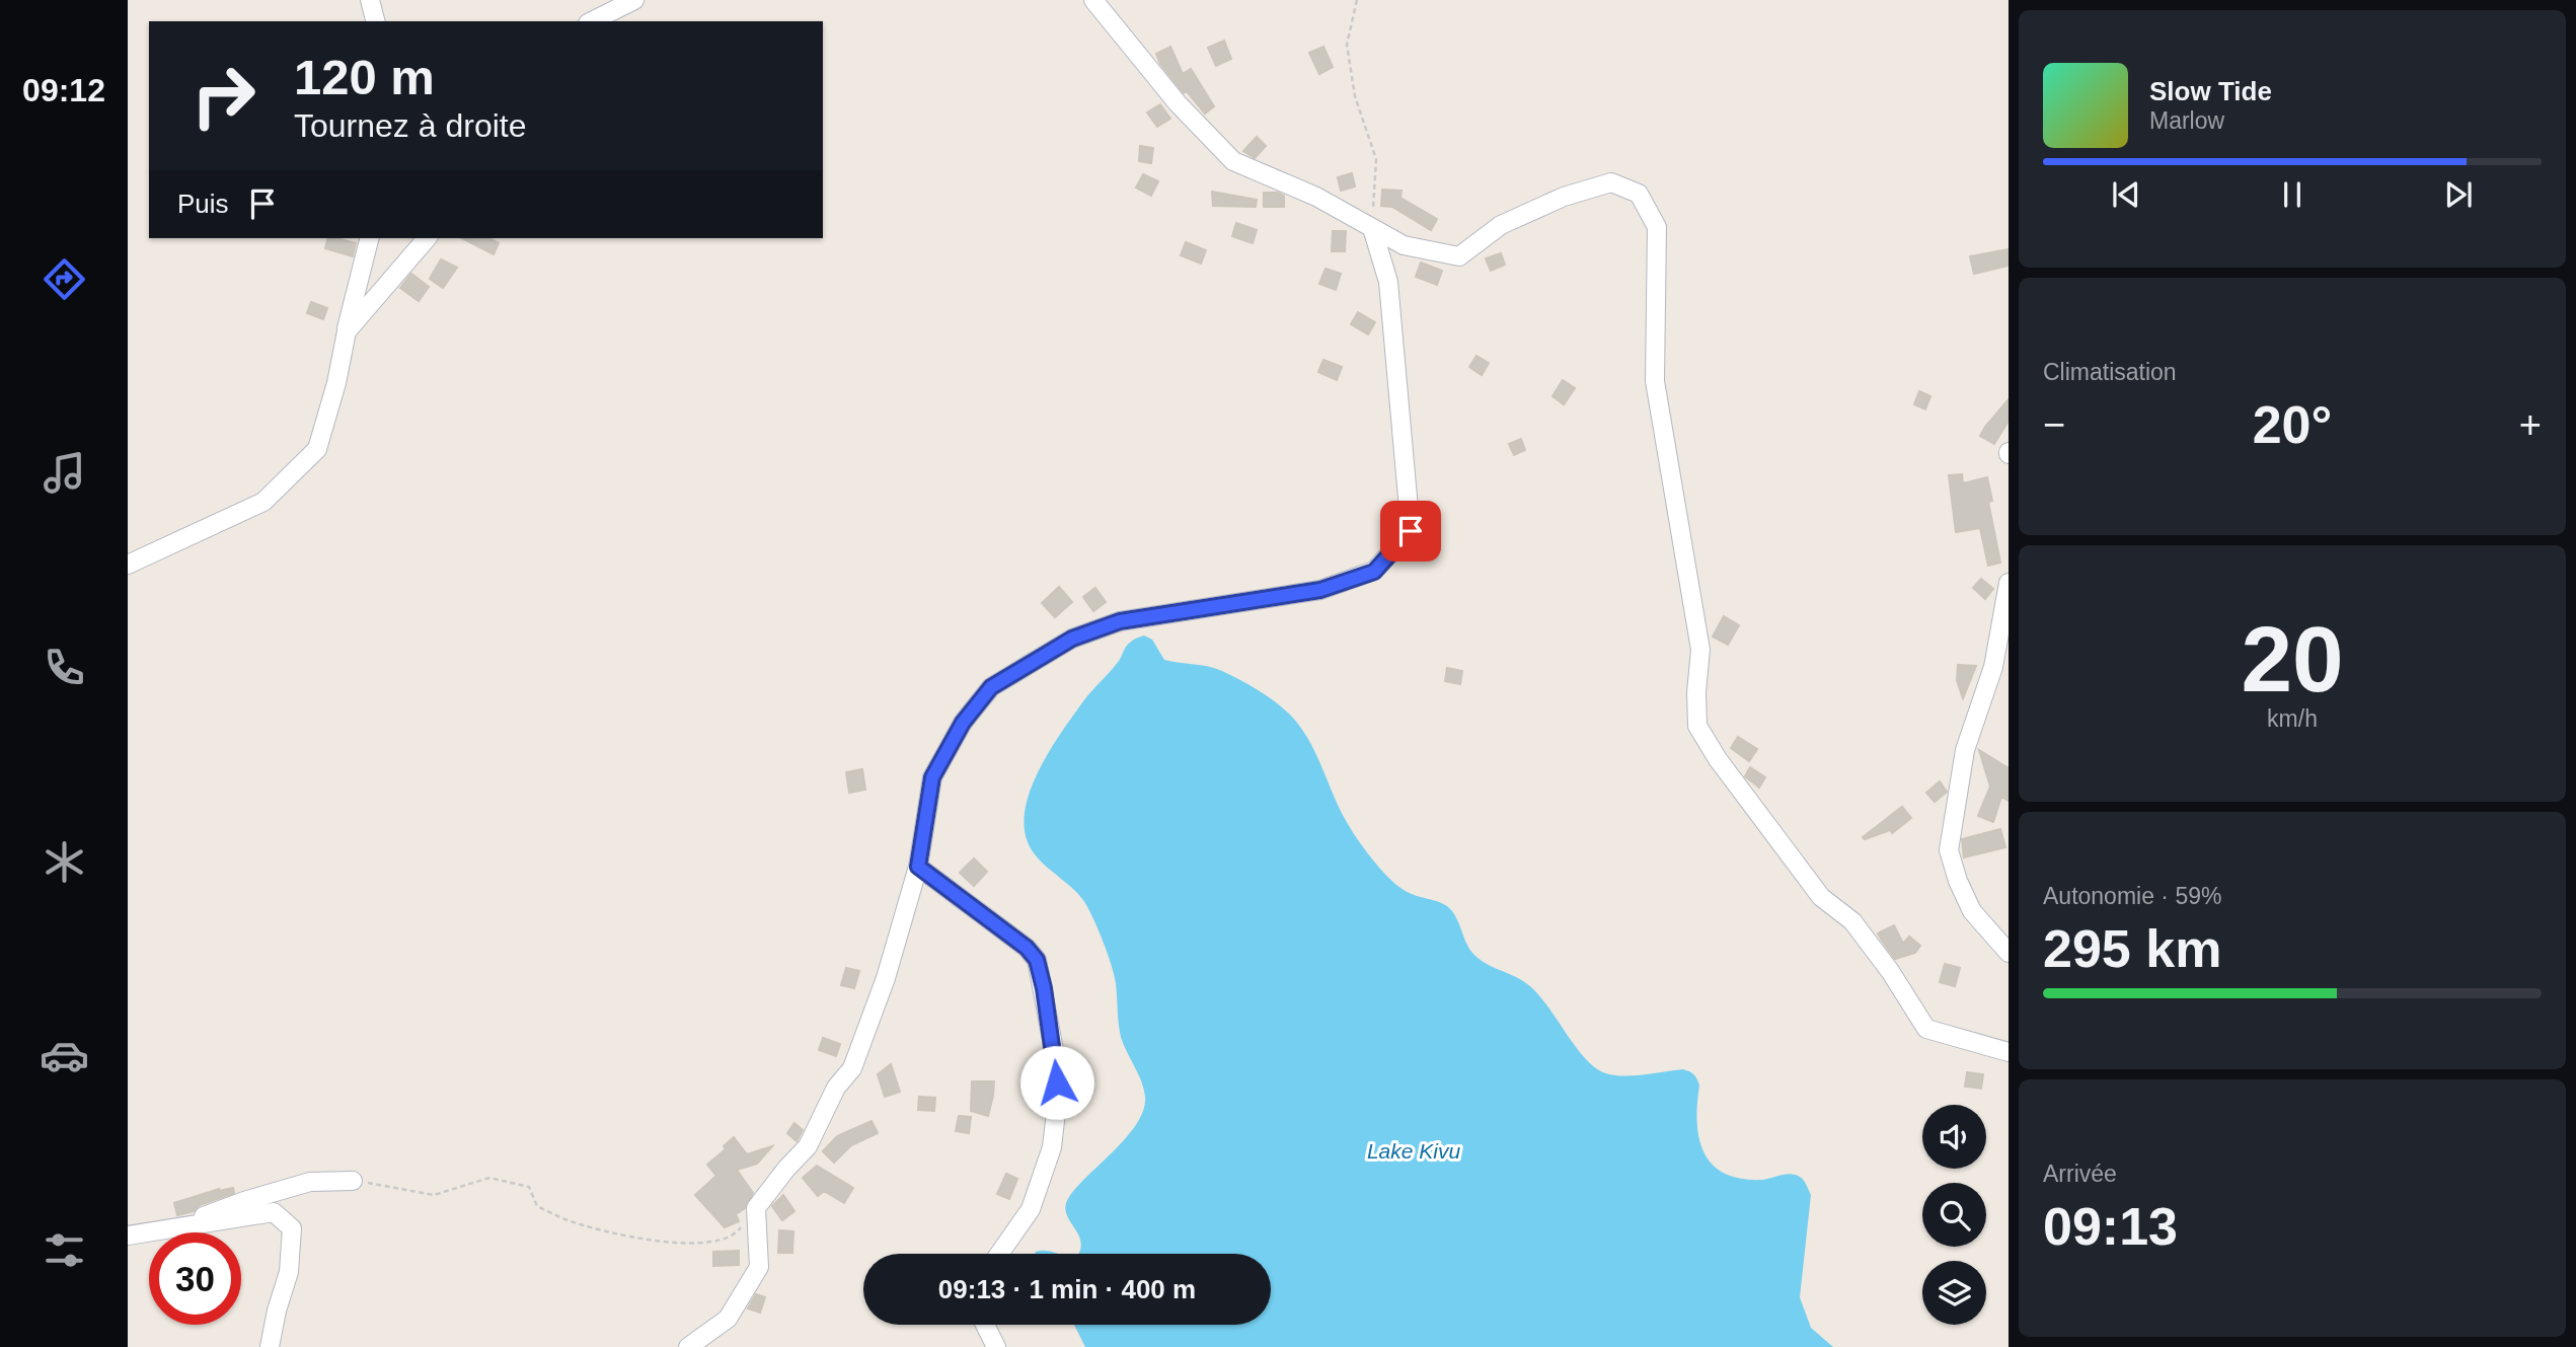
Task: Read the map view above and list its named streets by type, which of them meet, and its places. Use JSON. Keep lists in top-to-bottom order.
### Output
{
  "water": ["Lake Kivu"],
  "page": {
    "tabs": "09:12",
    "turn": ["120 m", "Tournez à droite"],
    "song": ["Slow Tide", "Marlow"],
    "then": "Puis",
    "tile": [
      "Climatisation",
      ["20", "km/h"],
      ["Autonomie · 59%", "295 km"],
      ["Arrivée", "09:13"]
    ],
    "heat": ["−", "20°", "+"],
    "limit": "30",
    "trip": "09:13 · 1 min · 400 m"
  }
}
